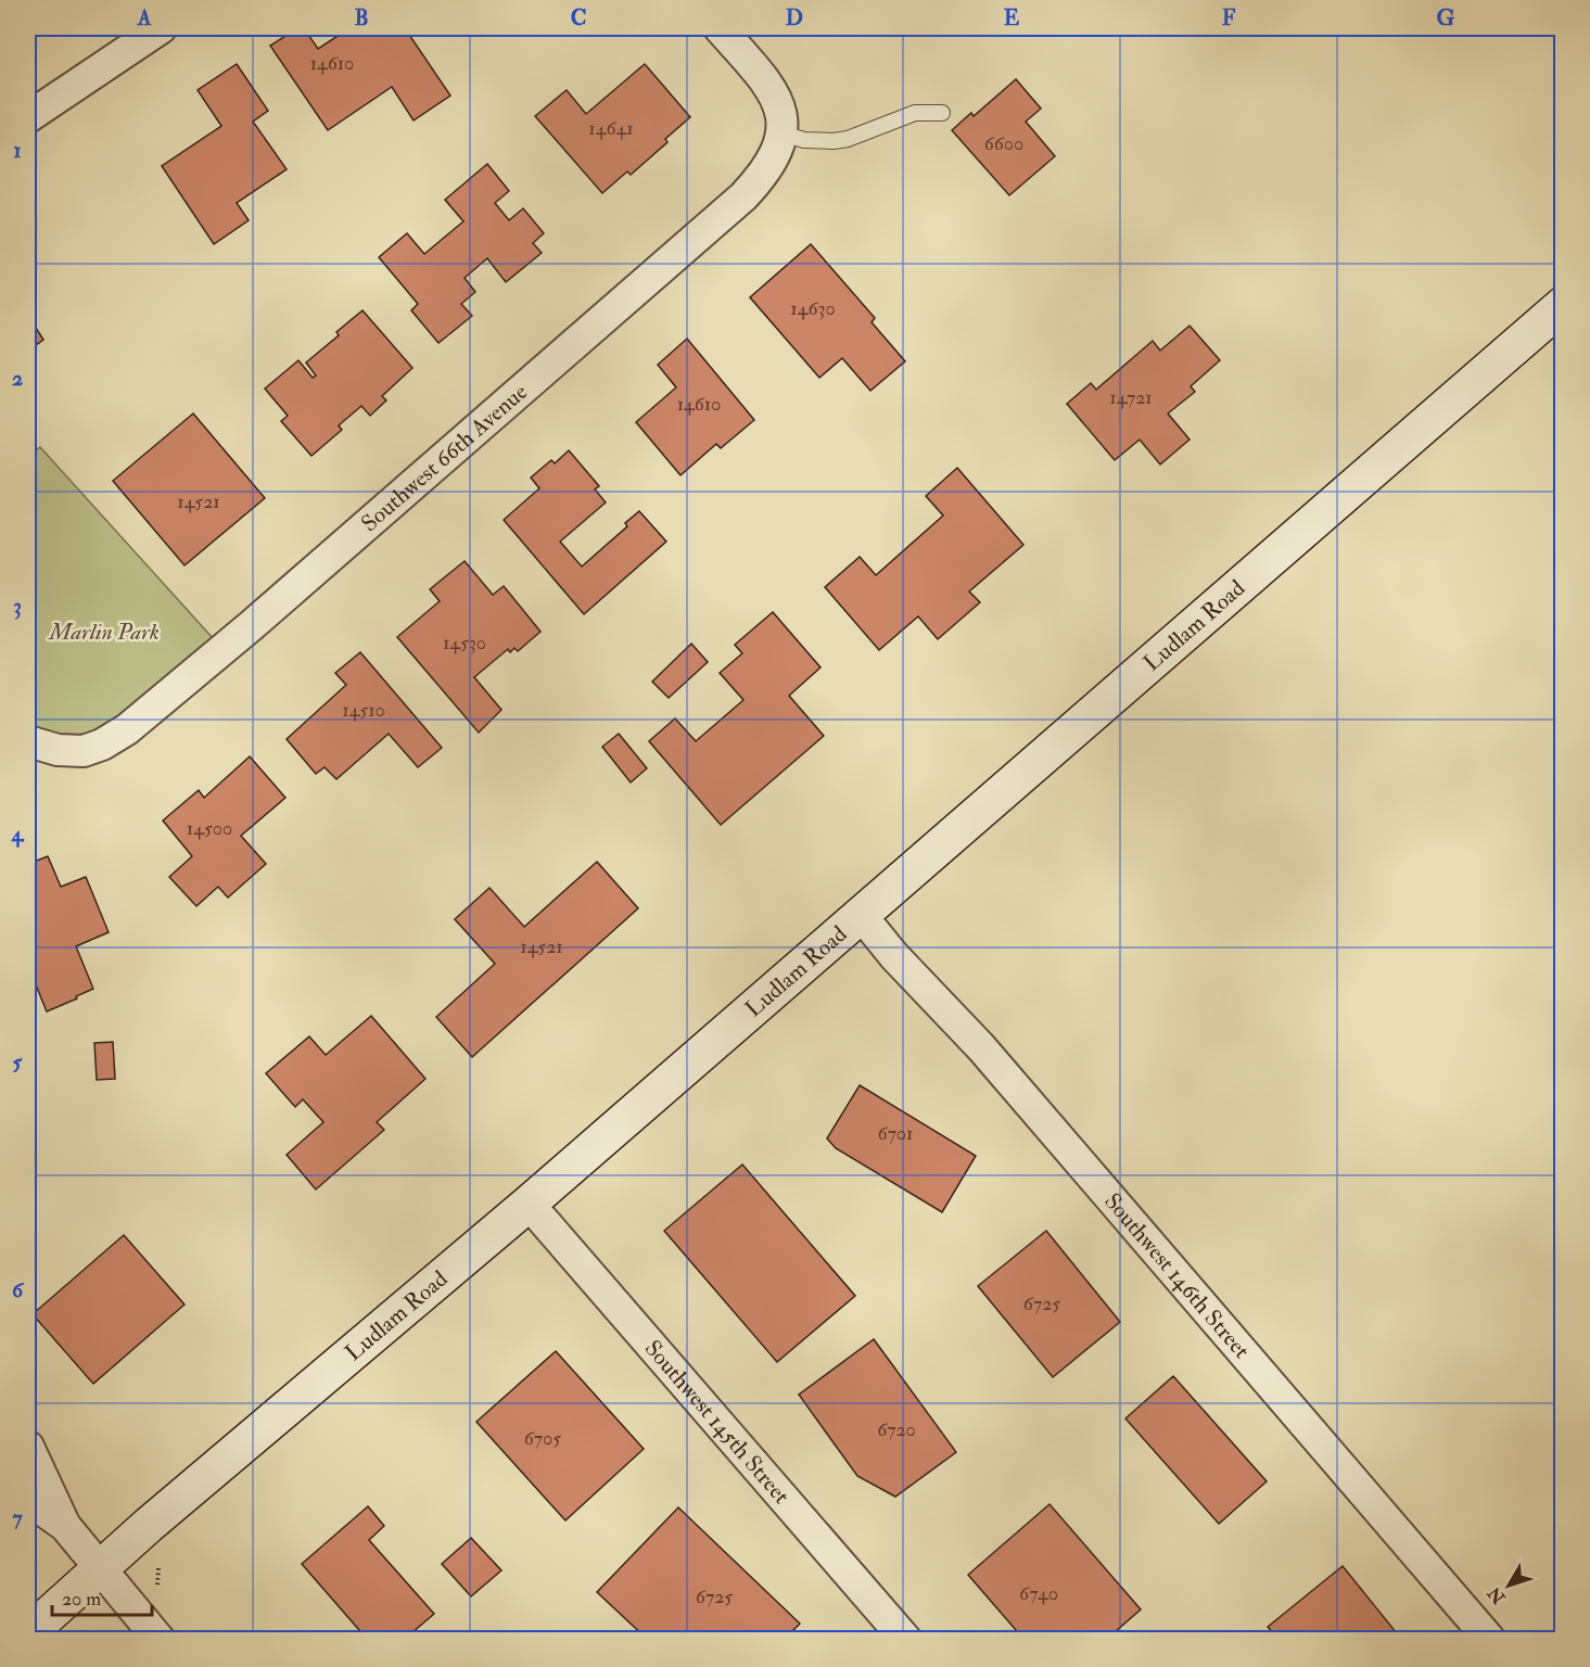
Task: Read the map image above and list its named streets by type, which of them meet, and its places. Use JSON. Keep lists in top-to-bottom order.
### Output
{
  "streets": {
    "street": [
      "Southwest 66th Avenue",
      "Ludlam Road",
      "Southwest 146th Street",
      "Southwest 145th Street"
    ]
  },
  "crossings": [
    ["Ludlam Road", "Southwest 146th Street"],
    ["Ludlam Road", "Southwest 145th Street"]
  ],
  "parks": ["Marlin Park"],
  "house_numbers": [
    "14610",
    "14641",
    "6600",
    "14630",
    "14721",
    "14610",
    "14521",
    "14530",
    "14510",
    "14500",
    "14521",
    "6701",
    "6725",
    "6720",
    "6705",
    "6740",
    "6725"
  ],
  "scale_bar": "20 m",
  "north": "bottom left",
  "grid": {
    "columns": [
      "A",
      "B",
      "C",
      "D",
      "E",
      "F",
      "G"
    ],
    "rows": [
      "1",
      "2",
      "3",
      "4",
      "5",
      "6",
      "7"
    ]
  }
}
